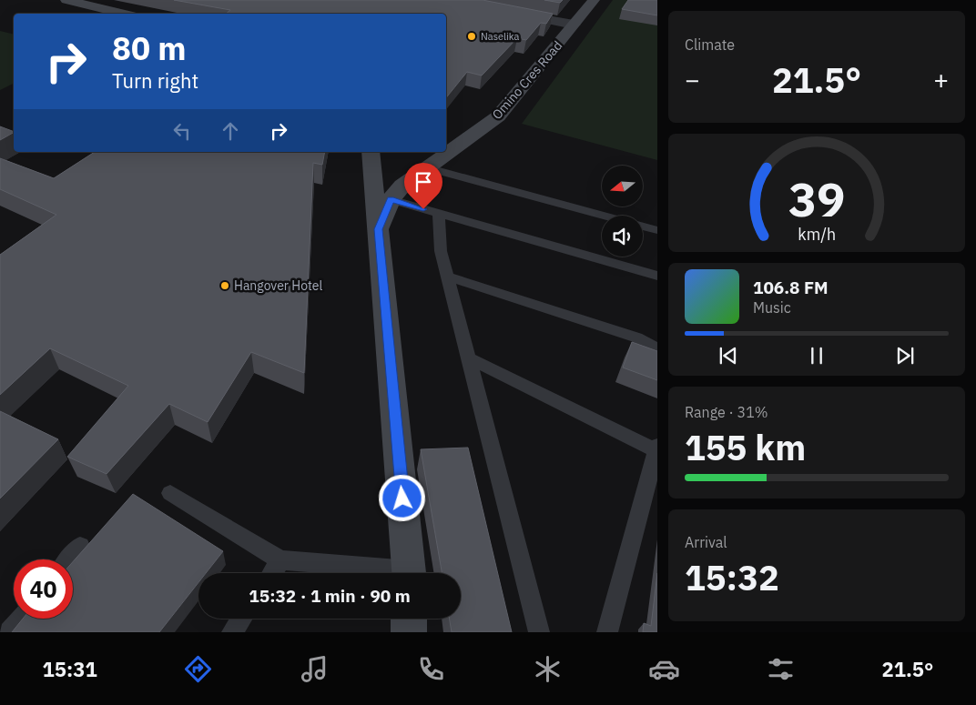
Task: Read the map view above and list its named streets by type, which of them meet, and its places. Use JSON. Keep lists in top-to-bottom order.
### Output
{
  "streets": {
    "street": ["Omino Cres Road"]
  },
  "places": ["Naselika", "Hangover Hotel"],
  "north": "left",
  "page": {
    "tile": [
      "Climate",
      ["Range · 31%", "155 km"],
      ["Arrival", "15:32"]
    ],
    "turn": ["80 m", "Turn right"],
    "heat": ["−", "21.5°", "+"],
    "song": ["106.8 FM", "Music"],
    "limit": "40",
    "trip": "15:32 · 1 min · 90 m",
    "tabs": ["15:31", "21.5°"],
    "gauge": ["39", "km/h"]
  }
}
